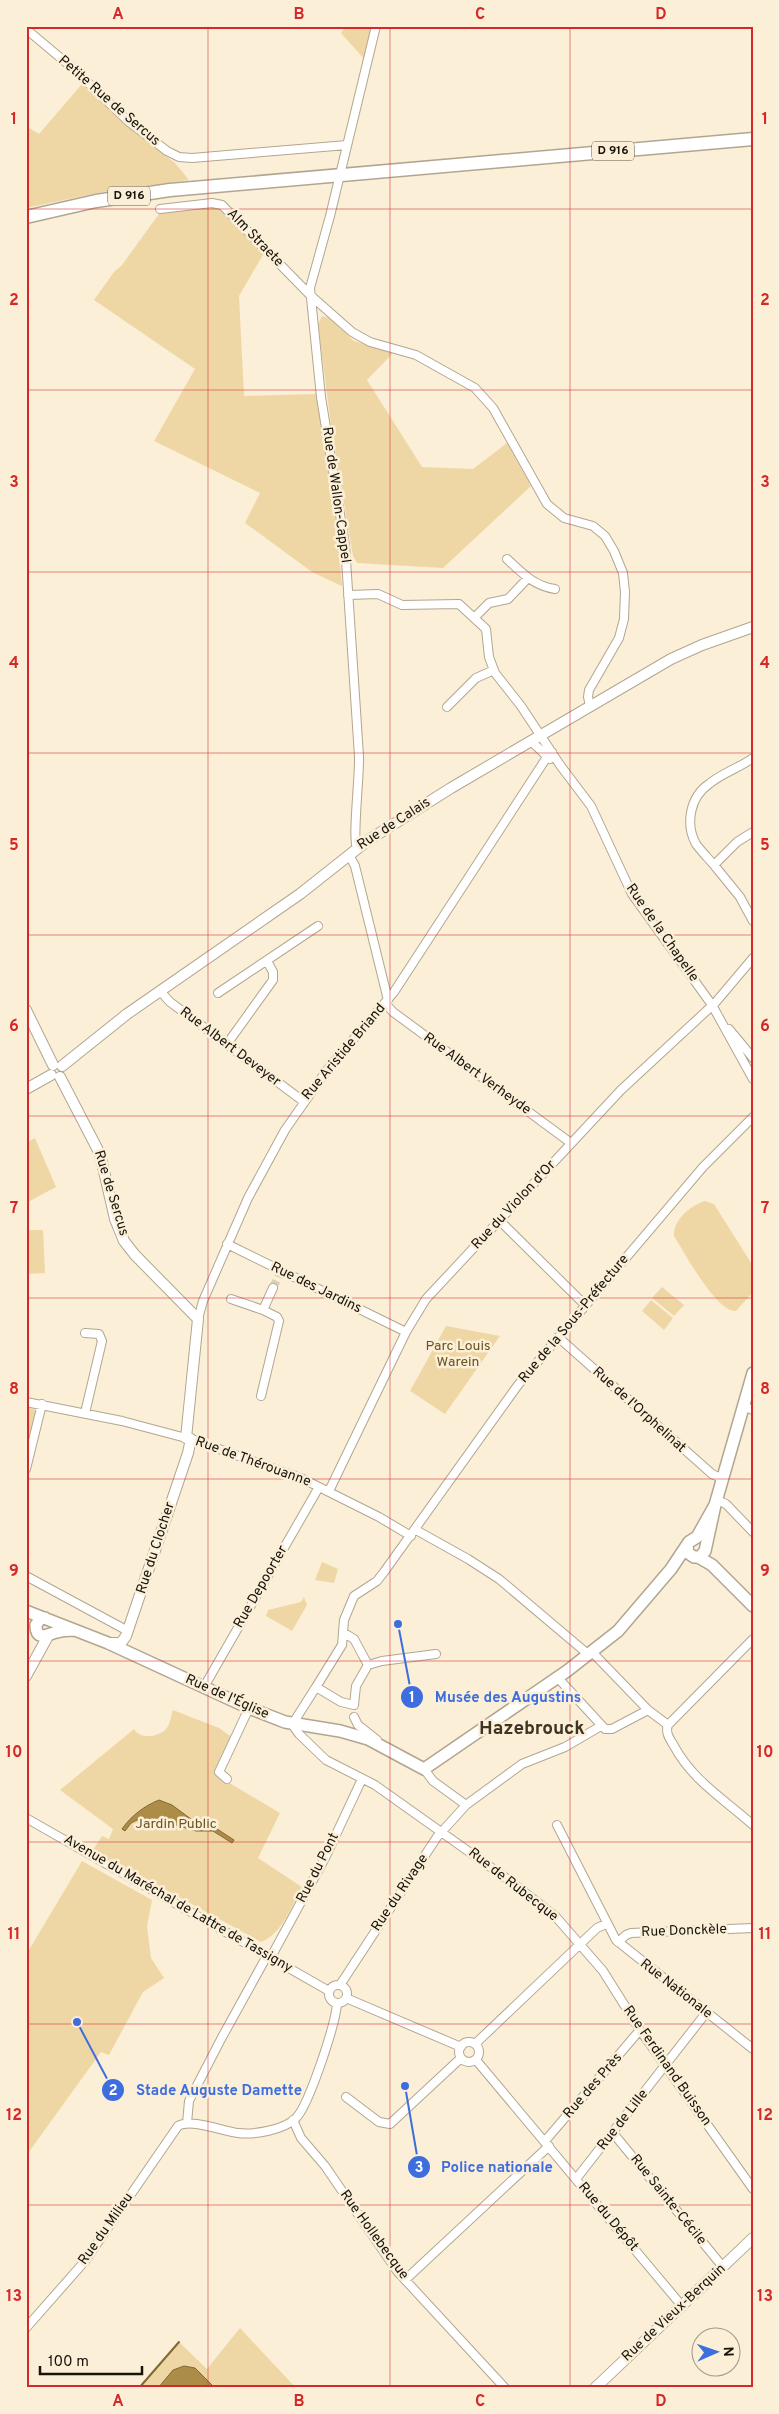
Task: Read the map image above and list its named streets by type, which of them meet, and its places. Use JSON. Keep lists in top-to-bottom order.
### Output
{
  "streets": {
    "main road": ["D 916", "Rue de l'Église"],
    "street": [
      "Petite Rue de Sercus",
      "Alm Straete",
      "Rue de Wallon-Cappel",
      "Rue de Calais",
      "Rue de la Chapelle",
      "Rue Albert Deveyer",
      "Rue Aristide Briand",
      "Rue Albert Verheyde",
      "Rue de Sercus",
      "Rue du Violon d'Or",
      "Rue des Jardins",
      "Rue de la Sous-Préfecture",
      "Rue de l'Orphelinat",
      "Rue de Thérouanne",
      "Rue du Clocher",
      "Rue Depoorter",
      "Rue du Pont",
      "Rue de Rubecque",
      "Rue du Rivage",
      "Avenue du Maréchal de Lattre de Tassigny",
      "Rue Donckèle",
      "Rue Nationale",
      "Rue Ferdinand Buisson",
      "Rue des Près",
      "Rue de Lille",
      "Rue Sainte-Cécile",
      "Rue du Dépôt",
      "Rue du Milieu",
      "Rue Hollebecque",
      "Rue de Vieux-Berquin"
    ]
  },
  "crossings": [
    ["Petite Rue de Sercus", "Rue de Wallon-Cappel"],
    ["D 916", "Rue de Wallon-Cappel"],
    ["Alm Straete", "Rue de Wallon-Cappel"],
    ["Rue de Wallon-Cappel", "Rue de Calais"],
    ["Rue de Wallon-Cappel", "Rue de la Chapelle"],
    ["Rue de Wallon-Cappel", "Rue Aristide Briand"],
    ["Rue de Wallon-Cappel", "Rue Albert Verheyde"],
    ["Rue de Calais", "Rue de la Chapelle"],
    ["Rue de Calais", "Rue Albert Deveyer"],
    ["Rue de Calais", "Rue de Sercus"],
    ["Rue de la Chapelle", "Rue Aristide Briand"],
    ["Rue de la Chapelle", "Rue du Violon d'Or"],
    ["Rue Albert Deveyer", "Rue Aristide Briand"],
    ["Rue Aristide Briand", "Rue Albert Verheyde"],
    ["Rue Aristide Briand", "Rue de Sercus"],
    ["Rue Aristide Briand", "Rue des Jardins"],
    ["Rue Aristide Briand", "Rue de Thérouanne"],
    ["Rue Aristide Briand", "Rue du Clocher"],
    ["Rue Albert Verheyde", "Rue du Violon d'Or"],
    ["Rue du Violon d'Or", "Rue des Jardins"],
    ["Rue du Violon d'Or", "Rue de Thérouanne"],
    ["Rue de la Sous-Préfecture", "Rue de l'Orphelinat"],
    ["Rue de la Sous-Préfecture", "Rue de Thérouanne"],
    ["Rue de la Sous-Préfecture", "Rue de l'Église"],
    ["Rue de la Sous-Préfecture", "Rue de Rubecque"],
    ["Rue de Thérouanne", "Rue du Clocher"],
    ["Rue de Thérouanne", "Rue Depoorter"],
    ["Rue de Thérouanne", "Rue du Rivage"],
    ["Rue Depoorter", "Rue de l'Église"],
    ["Rue de l'Église", "Rue de Rubecque"],
    ["Rue du Pont", "Rue de Rubecque"],
    ["Rue du Pont", "Avenue du Maréchal de Lattre de Tassigny"],
    ["Rue du Pont", "Rue du Milieu"],
    ["Rue de Rubecque", "Rue du Rivage"],
    ["Rue de Rubecque", "Rue Ferdinand Buisson"],
    ["Rue du Rivage", "Avenue du Maréchal de Lattre de Tassigny"],
    ["Rue Donckèle", "Rue Nationale"],
    ["Rue Nationale", "Rue de Lille"],
    ["Rue Ferdinand Buisson", "Rue des Près"],
    ["Rue Ferdinand Buisson", "Rue de Lille"],
    ["Rue des Près", "Rue du Dépôt"],
    ["Rue des Près", "Rue Hollebecque"],
    ["Rue de Lille", "Rue Sainte-Cécile"],
    ["Rue de Lille", "Rue du Dépôt"],
    ["Rue Sainte-Cécile", "Rue de Vieux-Berquin"],
    ["Rue du Dépôt", "Rue de Vieux-Berquin"]
  ],
  "districts": ["Hazebrouck"],
  "parks": ["Parc Louis Warein", "Jardin Public"],
  "places": ["Musée des Augustins", "Stade Auguste Damette", "Police nationale"],
  "scale_bar": "100 m",
  "north": "right",
  "grid": {
    "columns": [
      "A",
      "B",
      "C",
      "D"
    ],
    "rows": [
      "1",
      "2",
      "3",
      "4",
      "5",
      "6",
      "7",
      "8",
      "9",
      "10",
      "11",
      "12",
      "13"
    ]
  }
}
